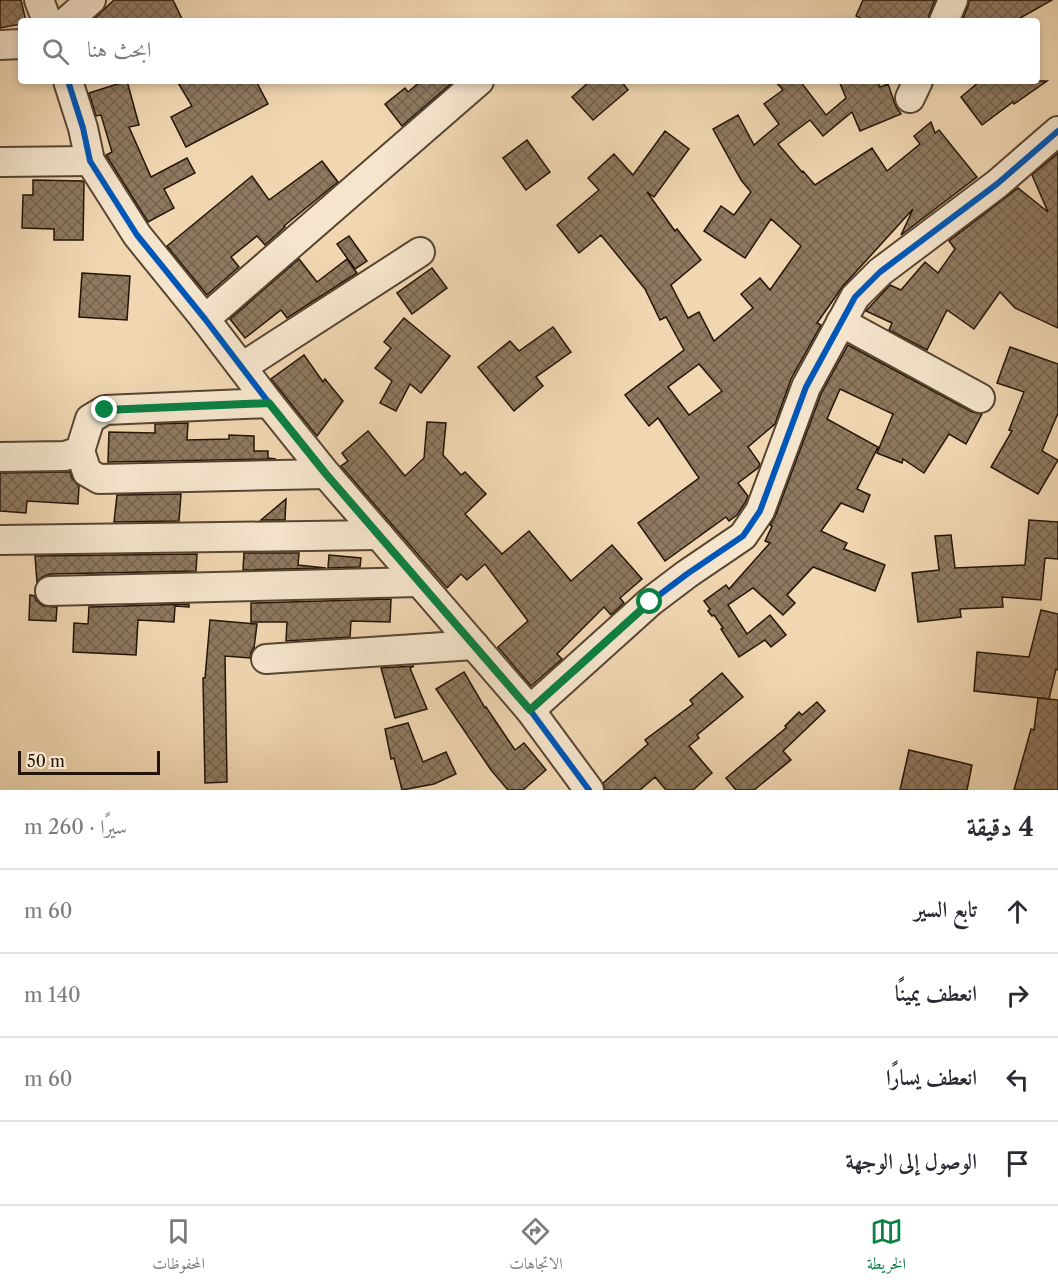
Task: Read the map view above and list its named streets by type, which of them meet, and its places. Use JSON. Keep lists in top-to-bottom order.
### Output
{
  "scale_bar": "50 m",
  "page": {
    "search": "ابحث هنا",
    "scale": "50 m",
    "heading": ["4 دقيقة", "سيرًا · 260 m"],
    "list": [
      ["تابع السير", "60 m"],
      ["انعطف يمينًا", "140 m"],
      ["انعطف يسارًا", "60 m"],
      "الوصول إلى الوجهة"
    ],
    "nav": ["الخريطة", "الاتجاهات", "المحفوظات"]
  }
}
